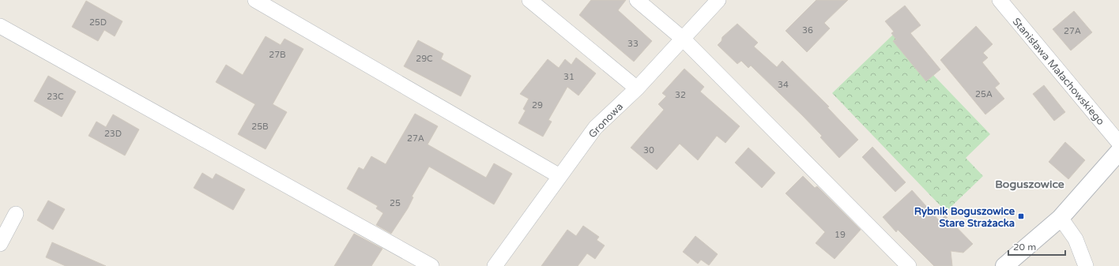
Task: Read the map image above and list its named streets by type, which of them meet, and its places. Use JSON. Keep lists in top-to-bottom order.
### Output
{
  "streets": {
    "street": ["Stanisława Małachowskiego", "Gronowa"]
  },
  "districts": ["Boguszowice"],
  "places": {
    "transit": ["Rybnik Boguszowice Stare Strażacka"]
  },
  "house_numbers": [
    "25D",
    "36",
    "27A",
    "33",
    "27B",
    "29C",
    "31",
    "34",
    "25A",
    "32",
    "23C",
    "29",
    "25B",
    "23D",
    "27A",
    "30",
    "25",
    "19"
  ],
  "scale_bar": "20 m"
}
